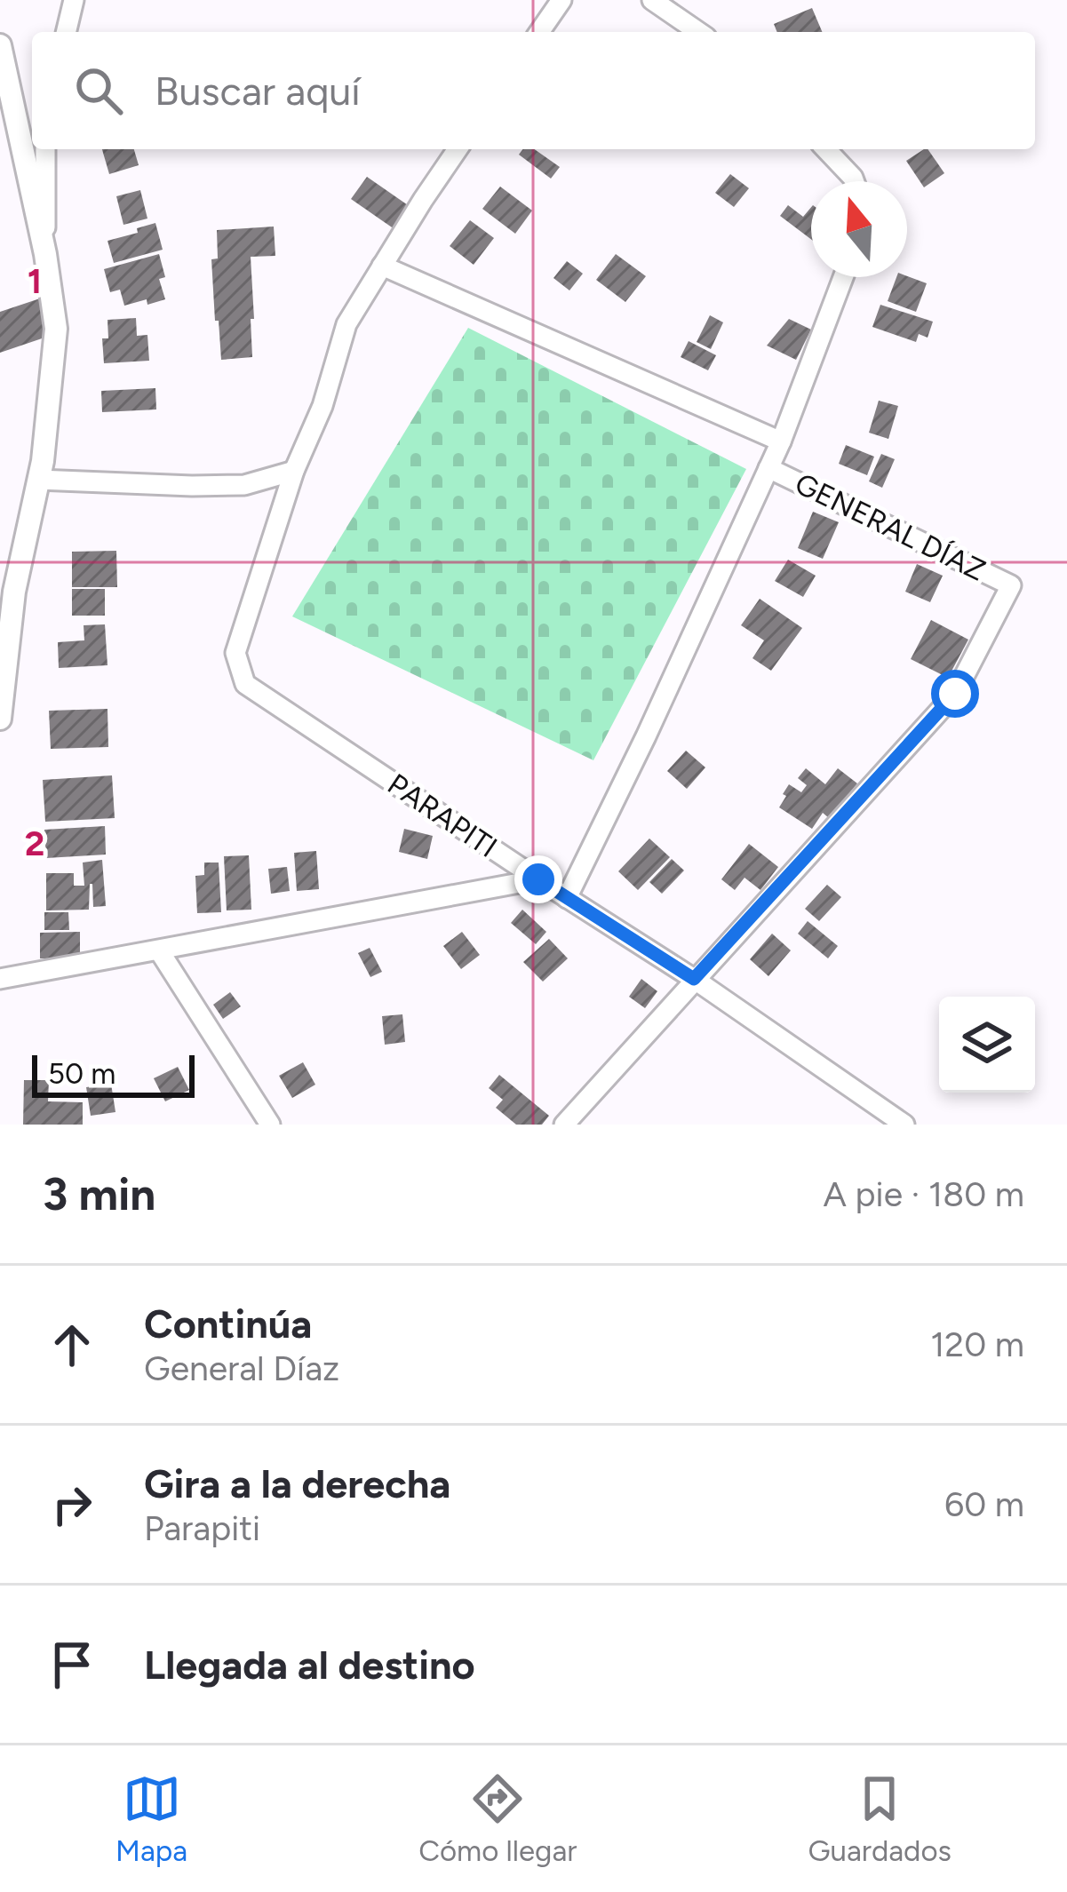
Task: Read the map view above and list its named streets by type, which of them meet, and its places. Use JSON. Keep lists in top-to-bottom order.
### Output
{
  "streets": {
    "street": ["GENERAL DÍAZ", "PARAPITI"]
  },
  "crossings": [
    ["GENERAL DÍAZ", "PARAPITI"]
  ],
  "scale_bar": "50 m",
  "north": "top",
  "page": {
    "search": "Buscar aquí",
    "scale": "50 m",
    "heading": ["3 min", "A pie · 180 m"],
    "list": [
      ["Continúa", "General Díaz", "120 m"],
      ["Gira a la derecha", "Parapiti", "60 m"],
      "Llegada al destino"
    ],
    "nav": ["Mapa", "Cómo llegar", "Guardados"]
  },
  "grid": {
    "rows": ["1", "2"]
  }
}
